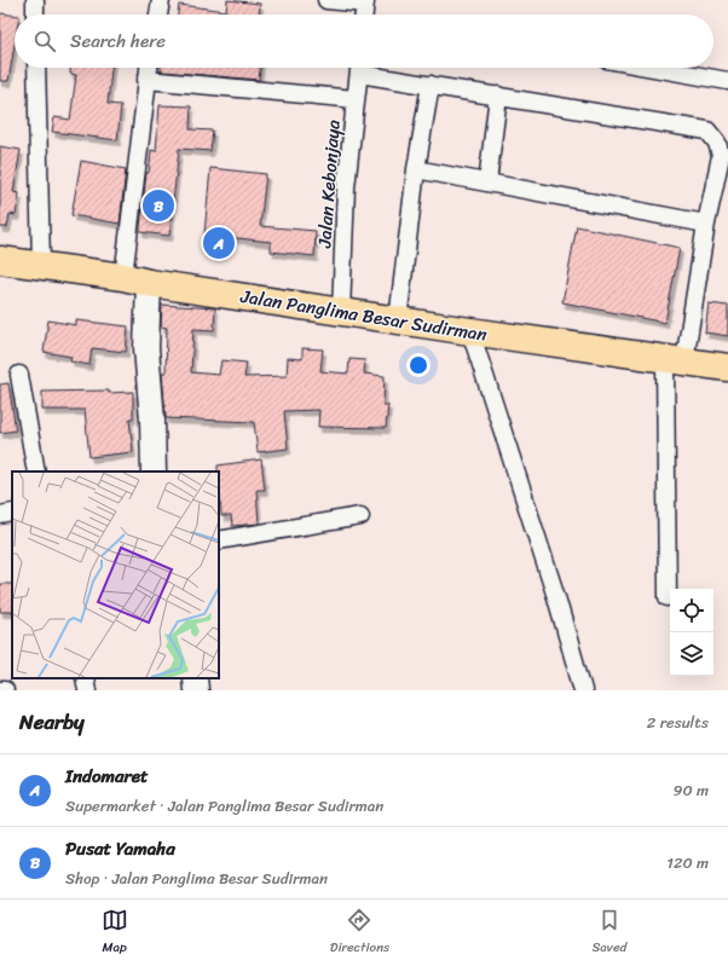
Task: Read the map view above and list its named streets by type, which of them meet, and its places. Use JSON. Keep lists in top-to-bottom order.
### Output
{
  "streets": {
    "main road": ["Jalan Panglima Besar Sudirman"],
    "street": ["Jalan Kebonjaya"]
  },
  "crossings": [
    ["Jalan Kebonjaya", "Jalan Panglima Besar Sudirman"]
  ],
  "page": {
    "search": "Search here",
    "pins": ["B", "A"],
    "heading": ["Nearby", "2 results"],
    "list": [
      {
        "mark": "A",
        "name": "Indomaret",
        "note": "Supermarket · Jalan Panglima Besar Sudirman",
        "value": "90 m"
      },
      {
        "mark": "B",
        "name": "Pusat Yamaha",
        "note": "Shop · Jalan Panglima Besar Sudirman",
        "value": "120 m"
      }
    ],
    "nav": ["Map", "Directions", "Saved"]
  }
}
